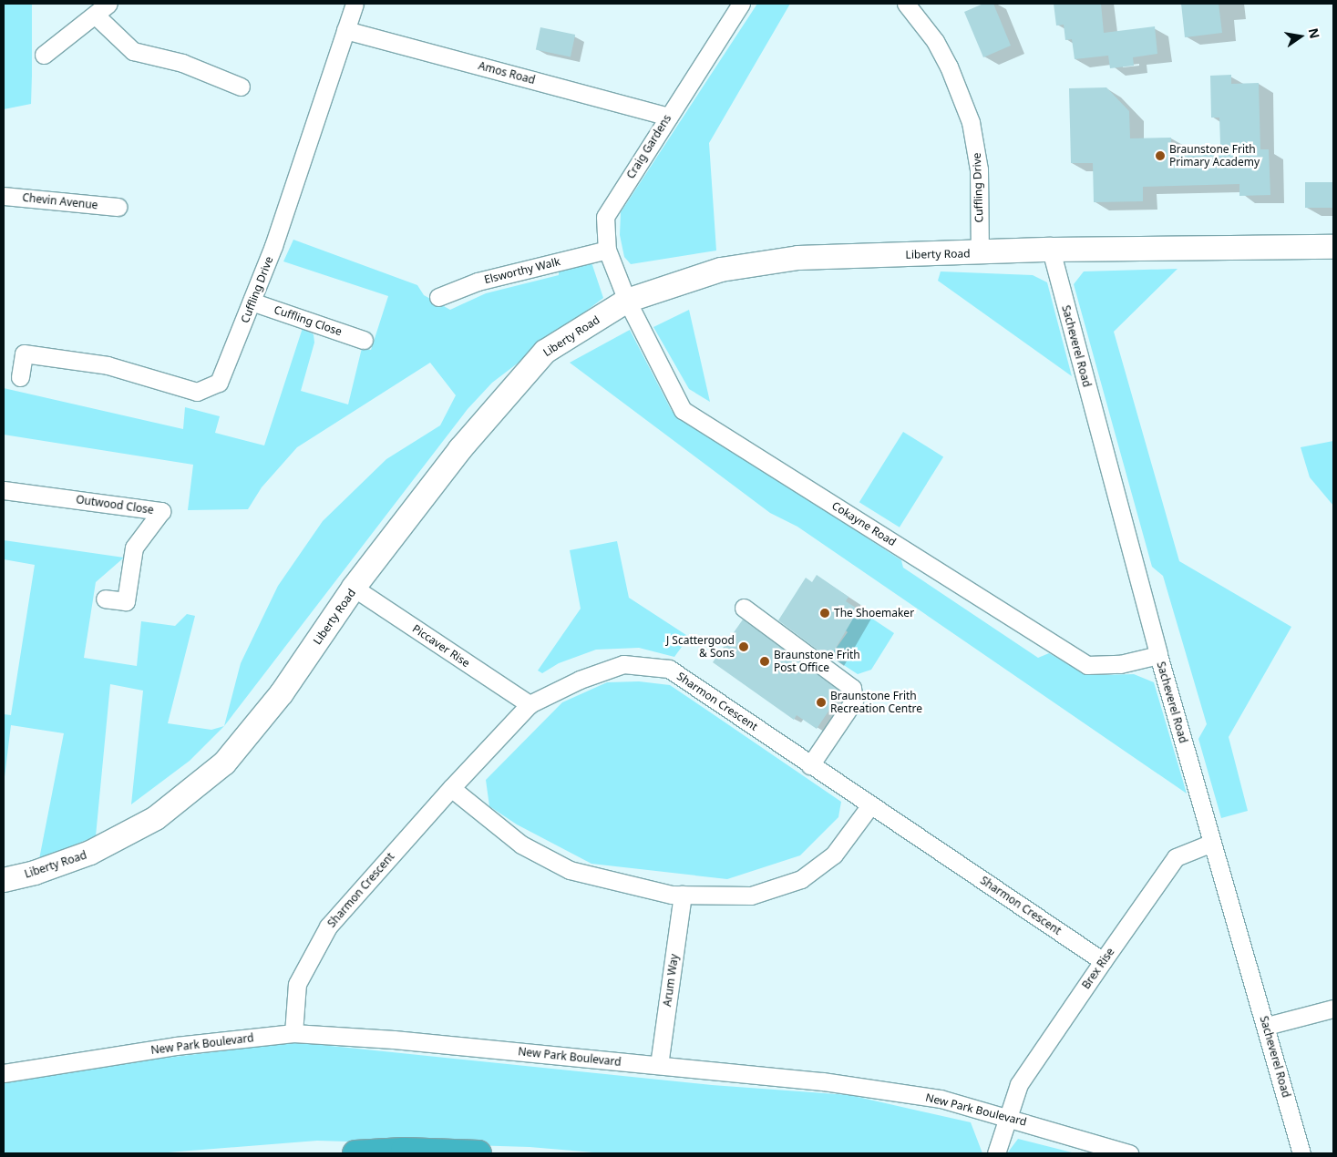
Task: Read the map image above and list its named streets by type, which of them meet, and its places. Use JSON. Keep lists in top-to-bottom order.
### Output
{
  "streets": {
    "street": [
      "Amos Road",
      "Craig Gardens",
      "Cuffling Drive",
      "Chevin Avenue",
      "Liberty Road",
      "Elsworthy Walk",
      "Cuffling Close",
      "Sacheverel Road",
      "Outwood Close",
      "Cokayne Road",
      "Piccaver Rise",
      "Sharmon Crescent",
      "Brex Rise",
      "Arum Way",
      "New Park Boulevard"
    ]
  },
  "crossings": [
    ["Amos Road", "Craig Gardens"],
    ["Amos Road", "Cuffling Drive"],
    ["Craig Gardens", "Liberty Road"],
    ["Craig Gardens", "Elsworthy Walk"],
    ["Craig Gardens", "Cokayne Road"],
    ["Cuffling Drive", "Liberty Road"],
    ["Cuffling Drive", "Cuffling Close"],
    ["Liberty Road", "Sacheverel Road"],
    ["Liberty Road", "Cokayne Road"],
    ["Liberty Road", "Piccaver Rise"],
    ["Sacheverel Road", "Cokayne Road"],
    ["Sacheverel Road", "Brex Rise"],
    ["Piccaver Rise", "Sharmon Crescent"],
    ["Sharmon Crescent", "Brex Rise"],
    ["Sharmon Crescent", "New Park Boulevard"],
    ["Brex Rise", "New Park Boulevard"],
    ["Arum Way", "New Park Boulevard"]
  ],
  "places": [
    "Braunstone Frith Primary Academy",
    "The Shoemaker",
    "J Scattergood & Sons",
    "Braunstone Frith Post Office",
    "Braunstone Frith Recreation Centre"
  ],
  "north": "right"
}
